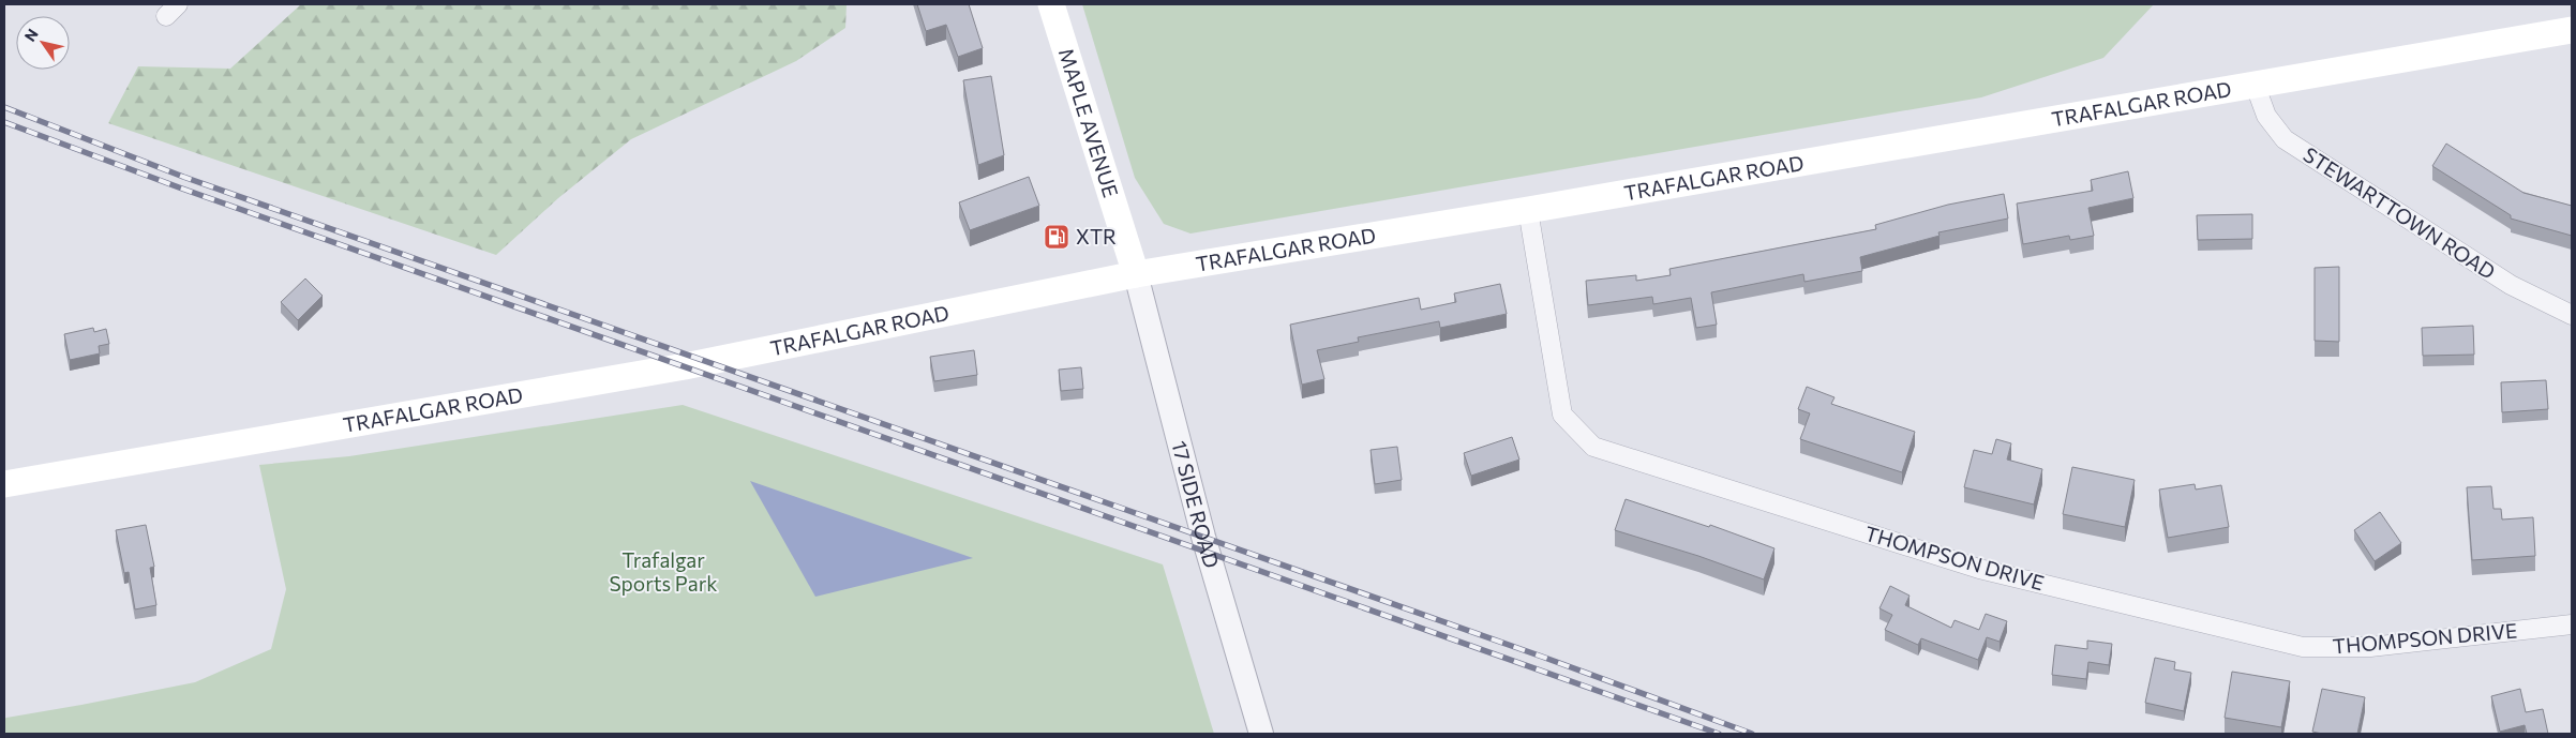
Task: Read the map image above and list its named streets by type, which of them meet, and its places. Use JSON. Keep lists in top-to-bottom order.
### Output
{
  "streets": {
    "main road": ["TRAFALGAR ROAD", "MAPLE AVENUE"],
    "street": ["STEWARTTOWN ROAD", "17 SIDE ROAD", "THOMPSON DRIVE"]
  },
  "crossings": [
    ["TRAFALGAR ROAD", "MAPLE AVENUE"],
    ["TRAFALGAR ROAD", "STEWARTTOWN ROAD"],
    ["TRAFALGAR ROAD", "17 SIDE ROAD"],
    ["TRAFALGAR ROAD", "THOMPSON DRIVE"],
    ["MAPLE AVENUE", "17 SIDE ROAD"]
  ],
  "parks": ["Trafalgar Sports Park"],
  "places": {
    "fuel station": ["XTR"]
  },
  "north": "top left"
}
